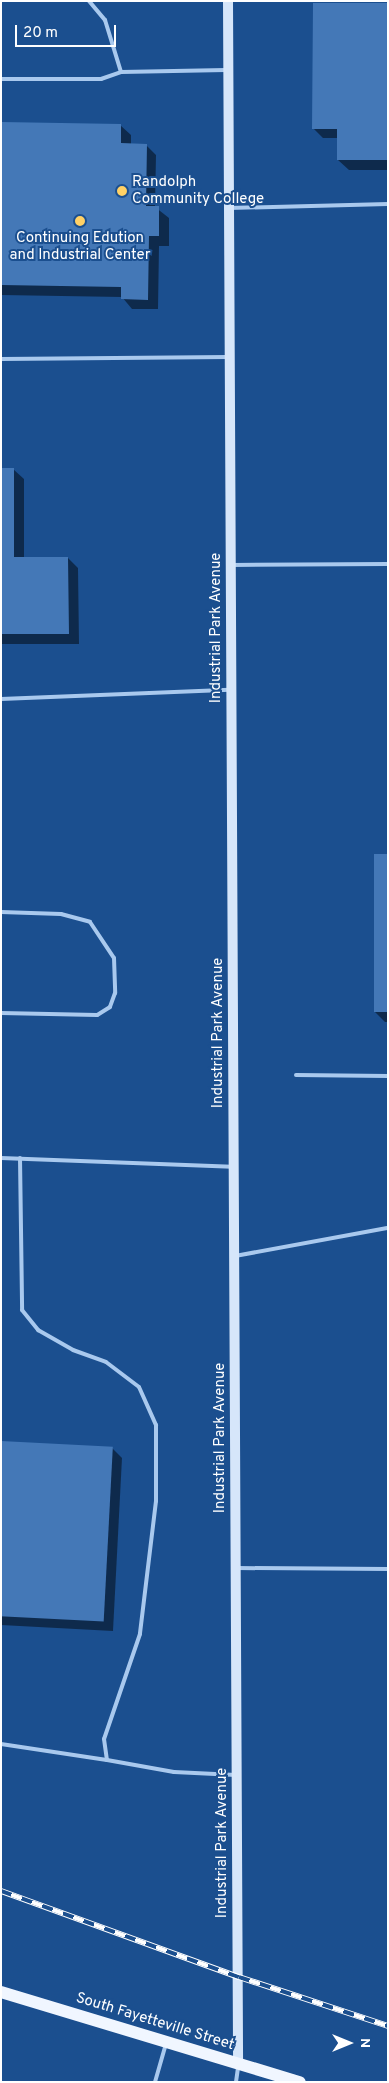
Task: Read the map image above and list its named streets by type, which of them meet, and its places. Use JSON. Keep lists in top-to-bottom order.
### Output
{
  "streets": {
    "main road": ["South Fayetteville Street"],
    "street": ["Industrial Park Avenue"]
  },
  "crossings": [
    ["Industrial Park Avenue", "South Fayetteville Street"]
  ],
  "places": ["Randolph Community College", "Continuing Edution and Industrial Center"],
  "scale_bar": "20 m",
  "north": "right"
}
